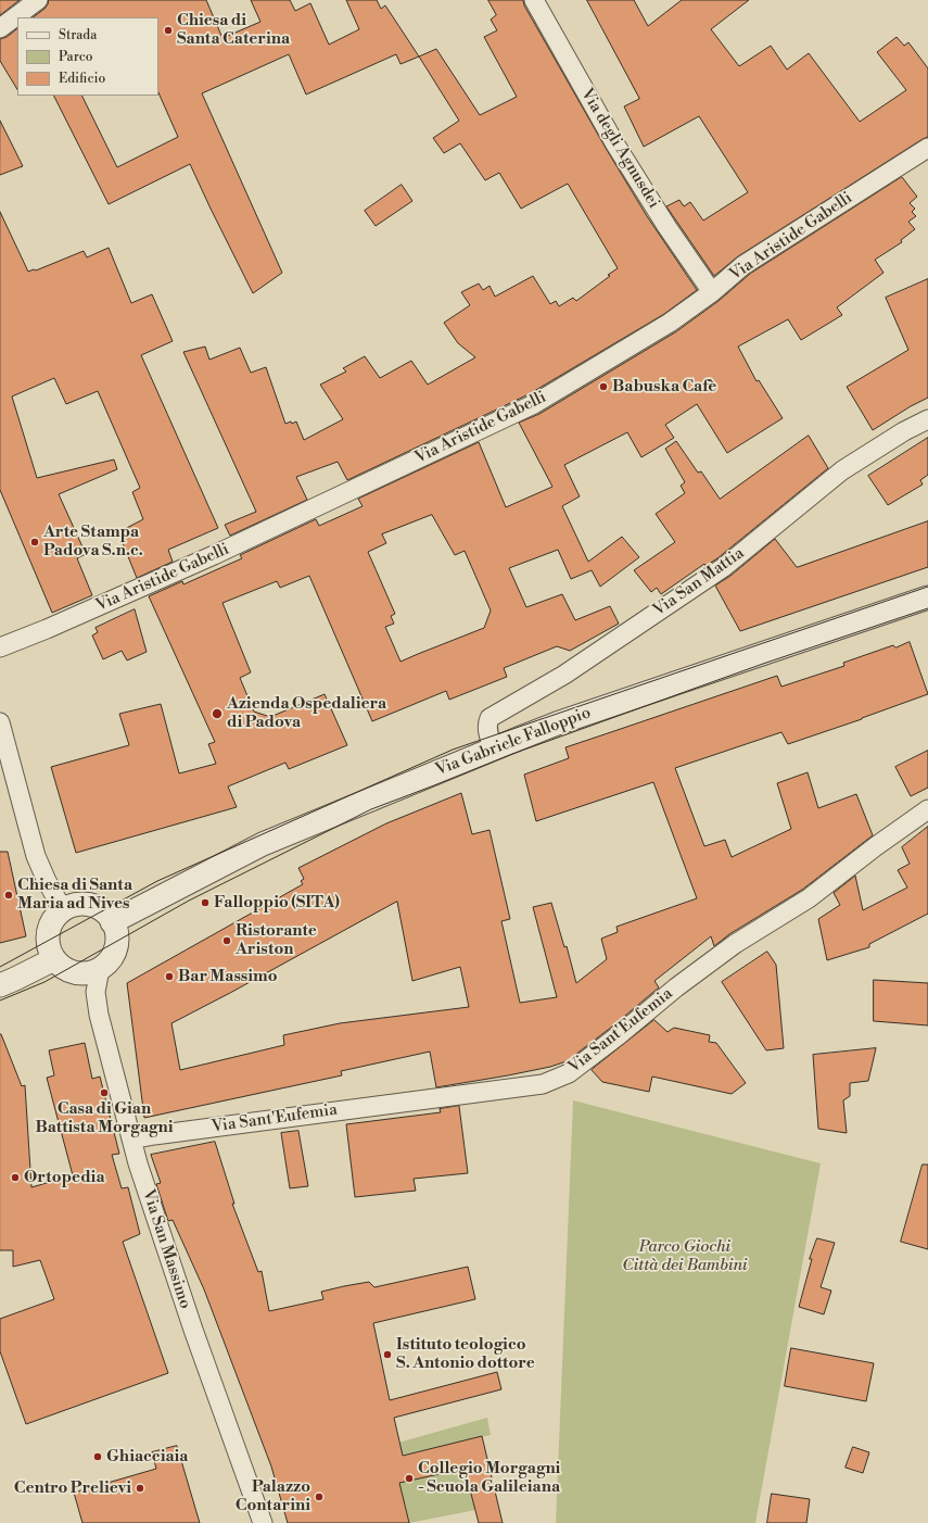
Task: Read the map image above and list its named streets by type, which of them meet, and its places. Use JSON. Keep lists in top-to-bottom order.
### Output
{
  "streets": {
    "street": [
      "Via degli Agnusdei",
      "Via Aristide Gabelli",
      "Via San Mattia",
      "Via Gabriele Falloppio",
      "Via Sant'Eufemia",
      "Via San Massimo"
    ]
  },
  "crossings": [
    ["Via degli Agnusdei", "Via Aristide Gabelli"],
    ["Via San Mattia", "Via Gabriele Falloppio"],
    ["Via Gabriele Falloppio", "Via San Massimo"],
    ["Via Sant'Eufemia", "Via San Massimo"]
  ],
  "parks": ["Parco Giochi Città dei Bambini"],
  "places": [
    "Chiesa di Santa Caterina",
    "Babuska Cafè",
    "Arte Stampa Padova S.n.c.",
    "Azienda Ospedaliera di Padova",
    "Chiesa di Santa Maria ad Nives",
    "Falloppio (SITA)",
    "Ristorante Ariston",
    "Bar Massimo",
    "Casa di Gian Battista Morgagni",
    "Ortopedia",
    "Istituto teologico S. Antonio dottore",
    "Ghiacciaia",
    "Collegio Morgagni - Scuola Galileiana",
    "Centro Prelievi",
    "Palazzo Contarini"
  ],
  "legend": ["Strada", "Parco", "Edificio"]
}
